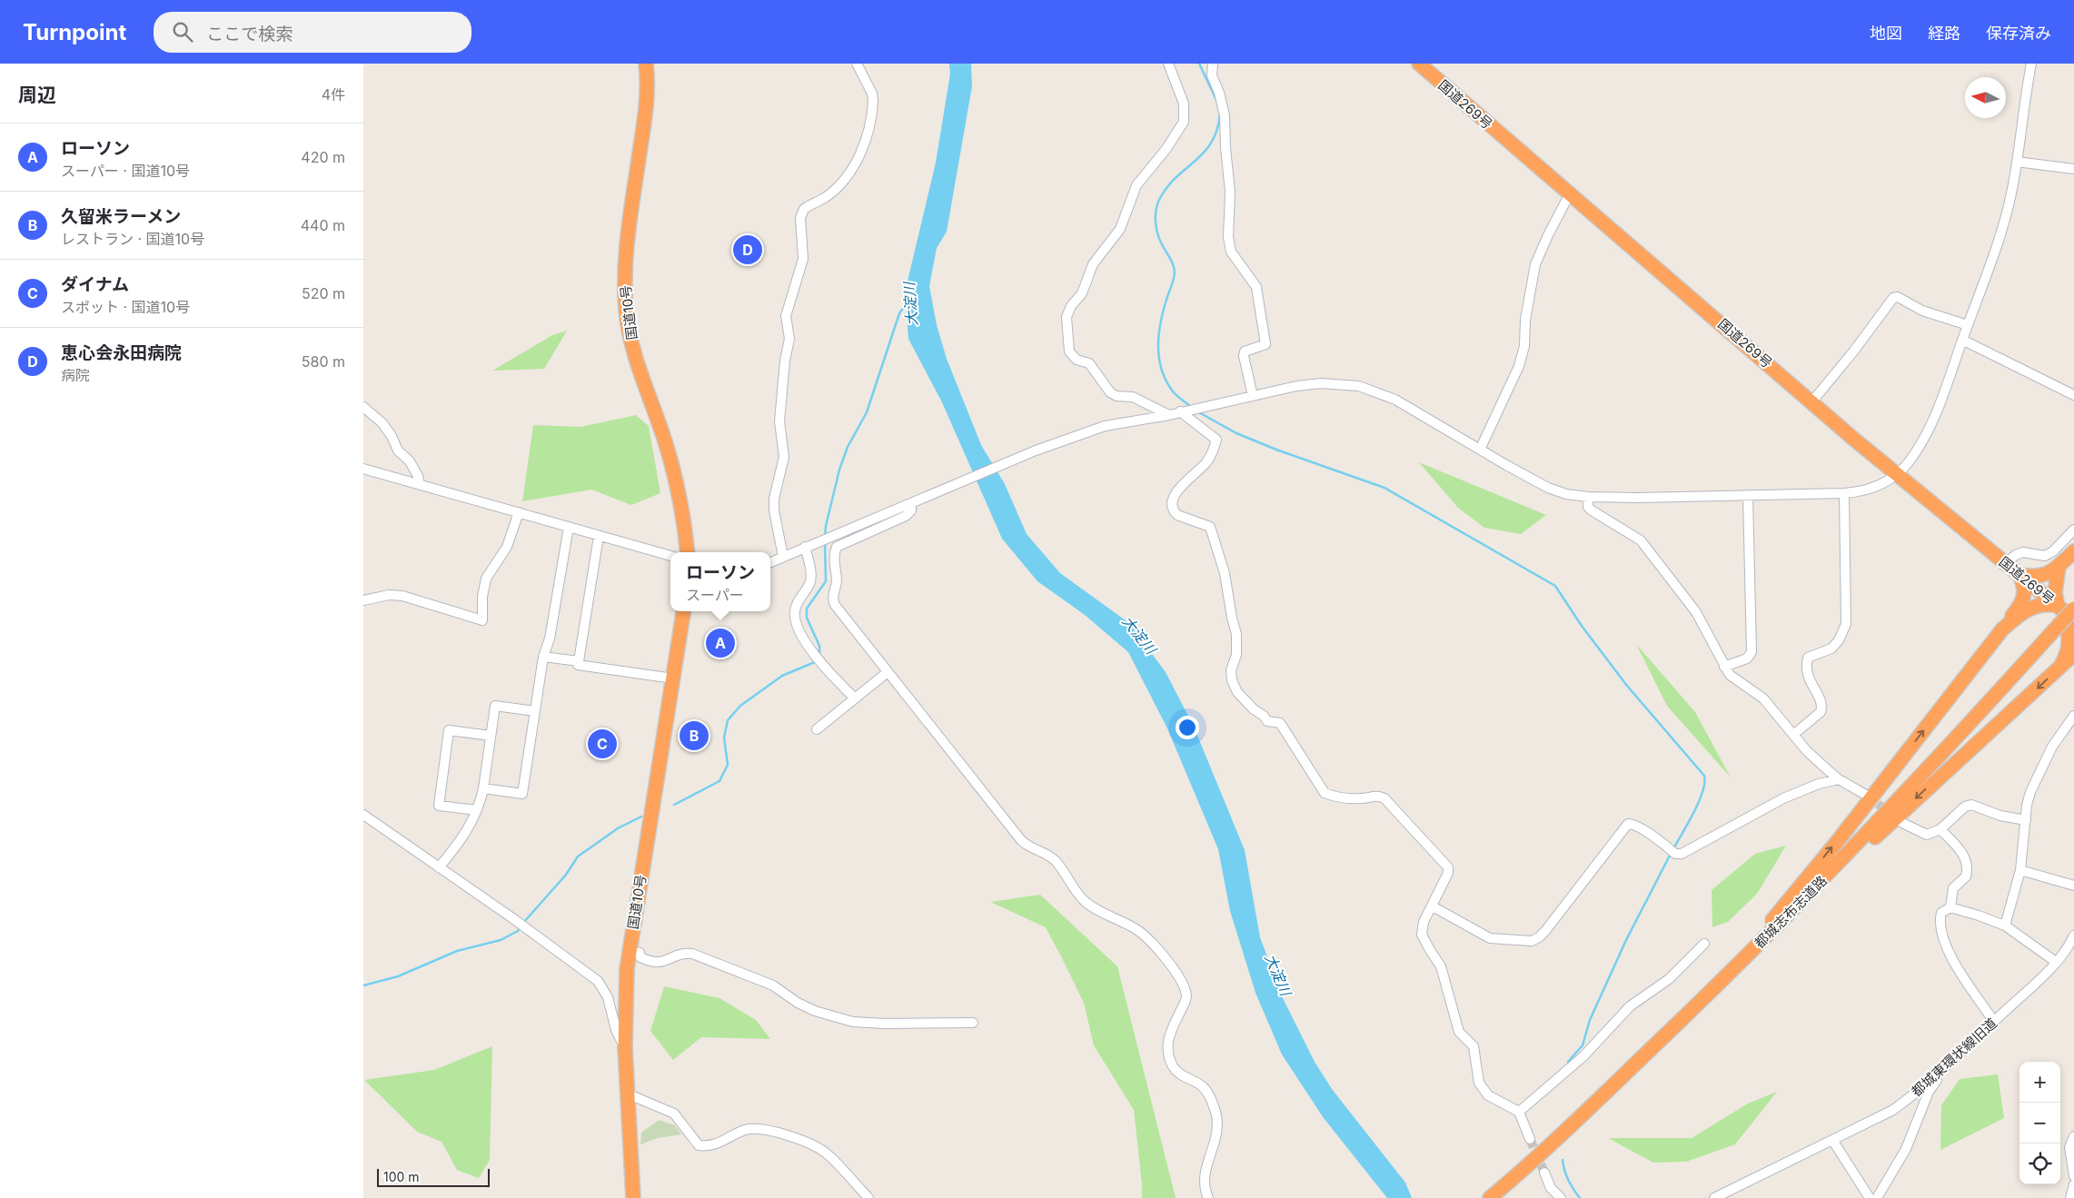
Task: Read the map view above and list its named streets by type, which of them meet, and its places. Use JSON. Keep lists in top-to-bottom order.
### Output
{
  "streets": {
    "highway": ["国道269号", "国道10号", "都城志布志道路"],
    "street": ["都城東環状線旧道"]
  },
  "crossings": [
    ["国道269号", "都城志布志道路"]
  ],
  "water": ["大淀川"],
  "scale_bar": "100 m",
  "north": "left",
  "page": {
    "header": "Turnpoint",
    "search": "ここで検索",
    "nav": ["地図", "経路", "保存済み"],
    "heading": ["周辺", "4件"],
    "list": [
      {
        "mark": "A",
        "name": "ローソン",
        "note": "スーパー · 国道10号",
        "value": "420 m"
      },
      {
        "mark": "B",
        "name": "久留米ラーメン",
        "note": "レストラン · 国道10号",
        "value": "440 m"
      },
      {
        "mark": "C",
        "name": "ダイナム",
        "note": "スポット · 国道10号",
        "value": "520 m"
      },
      {
        "mark": "D",
        "name": "恵心会永田病院",
        "note": "病院",
        "value": "580 m"
      }
    ],
    "pins": [
      "D",
      "A",
      "B",
      "C"
    ],
    "popup": ["ローソン", "スーパー"],
    "map_buttons": ["+", "−"],
    "scale": "100 m"
  }
}
